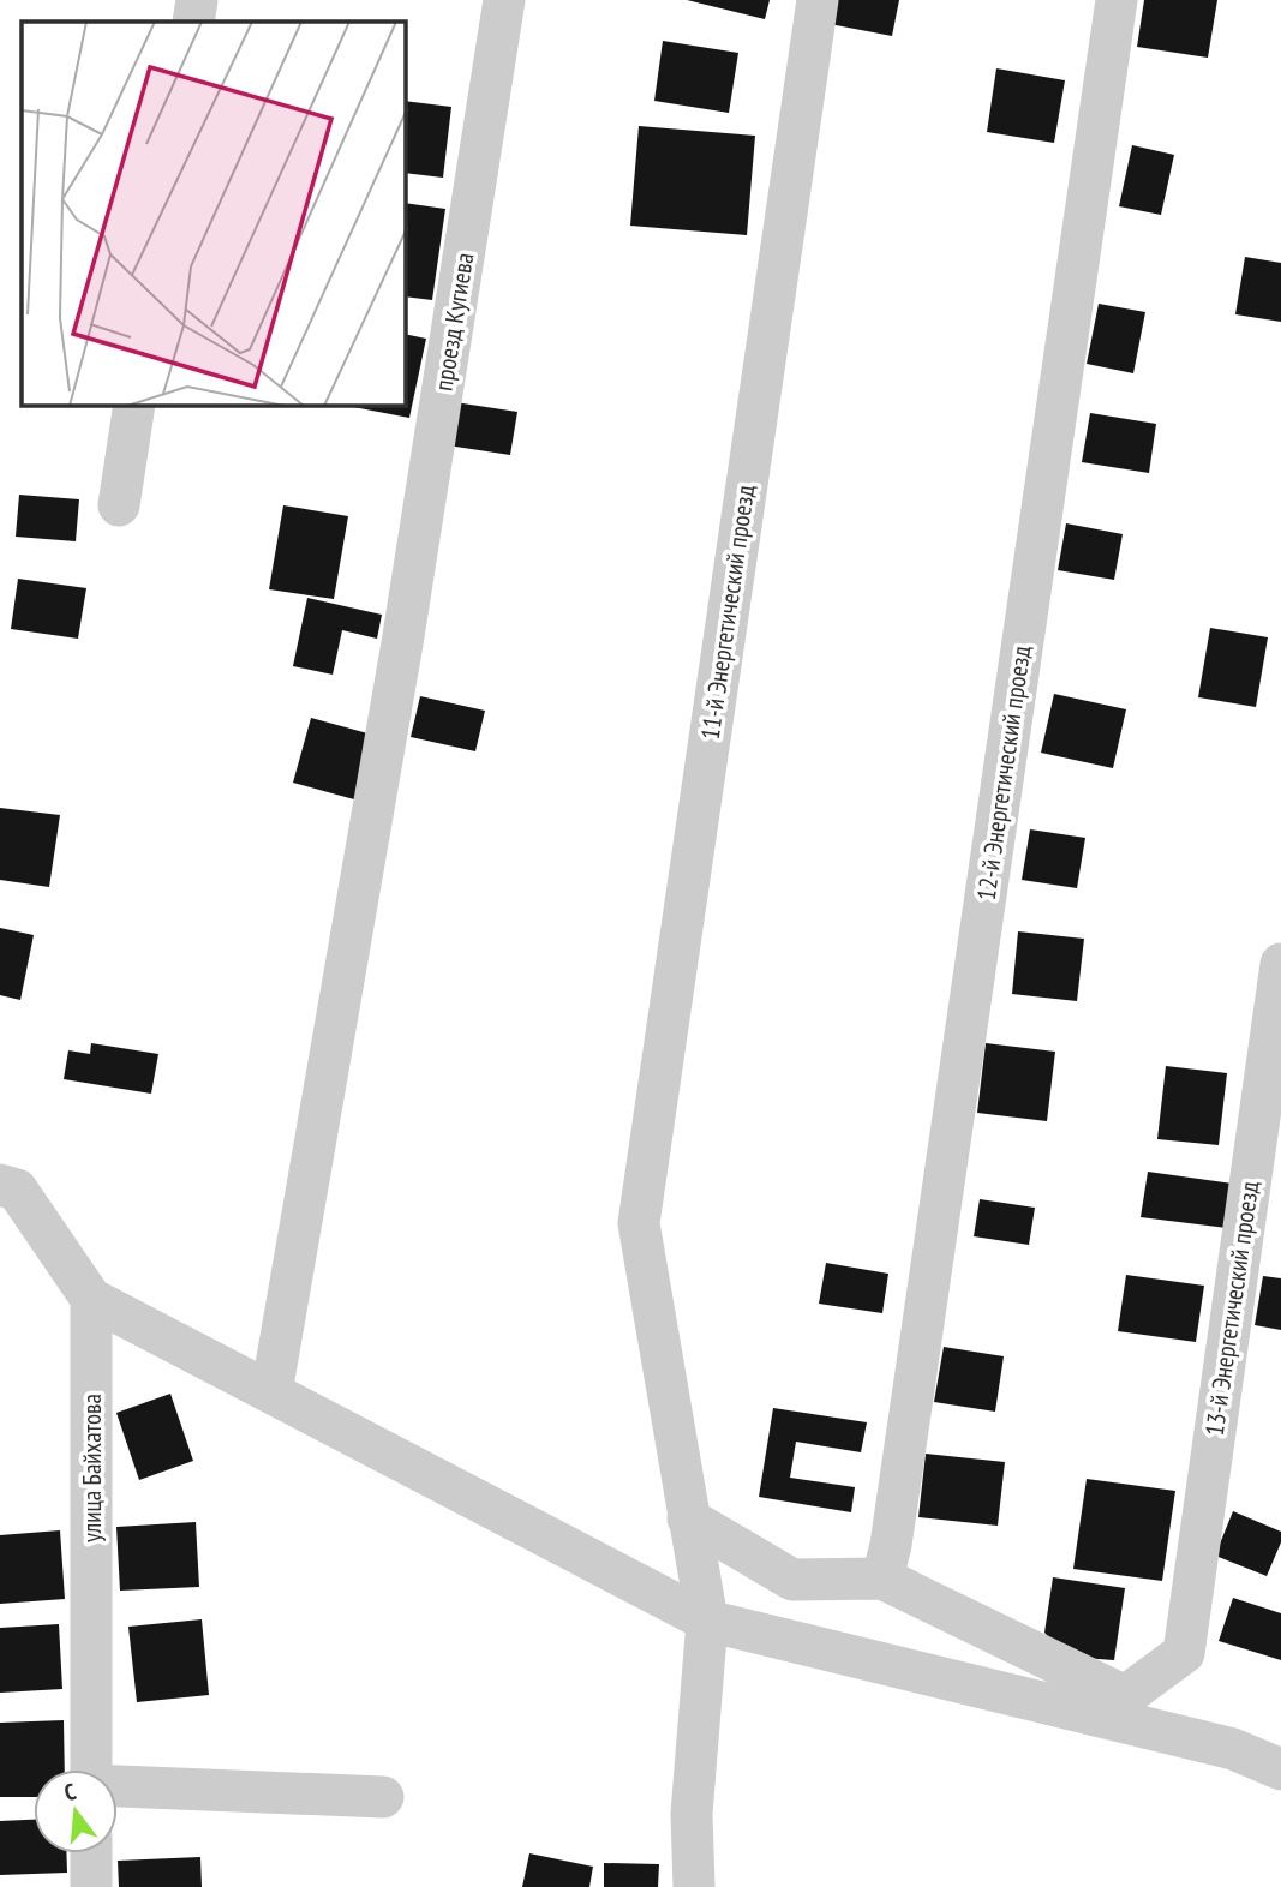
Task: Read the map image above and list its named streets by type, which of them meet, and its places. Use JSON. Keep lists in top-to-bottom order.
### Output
{
  "streets": {
    "street": [
      "проезд Кугиева",
      "11-й Энергетический проезд",
      "12-й Энергетический проезд",
      "13-й Энергетический проезд",
      "улица Байхатова"
    ]
  },
  "north": "top"
}
